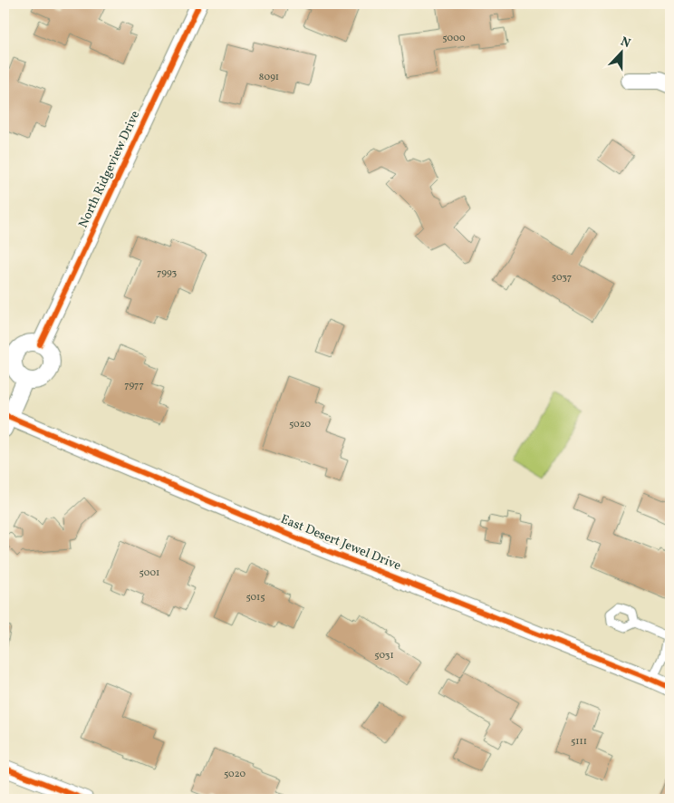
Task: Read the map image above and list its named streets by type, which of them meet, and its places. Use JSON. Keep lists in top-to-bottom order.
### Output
{
  "streets": {
    "street": ["North Ridgeview Drive", "East Desert Jewel Drive"]
  },
  "house_numbers": [
    "5000",
    "8091",
    "7993",
    "5037",
    "7977",
    "5020",
    "5001",
    "5015",
    "5031",
    "5111",
    "5020"
  ],
  "north": "top"
}
